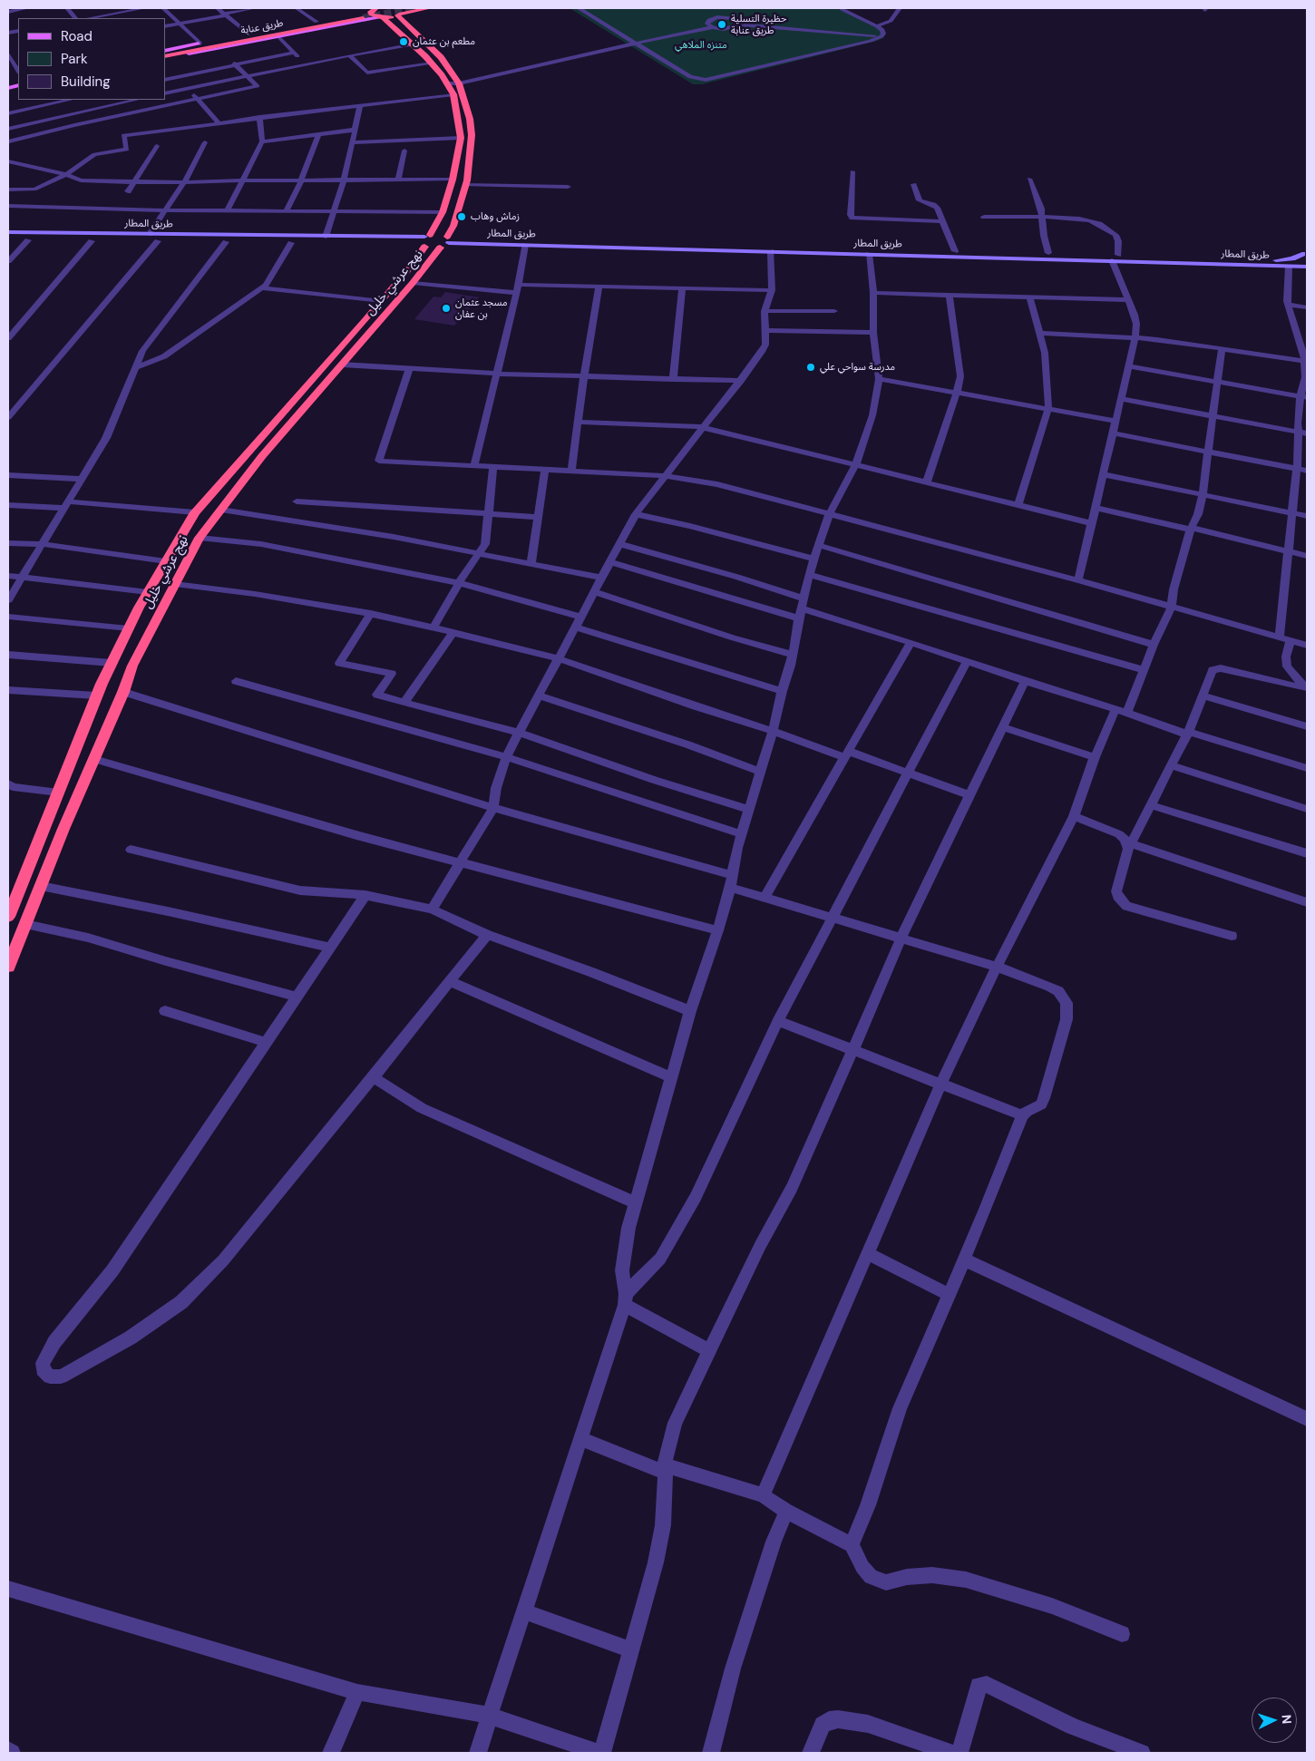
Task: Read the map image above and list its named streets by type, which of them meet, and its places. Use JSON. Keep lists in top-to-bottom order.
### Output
{
  "streets": {
    "highway": ["طريق عنابة", "نهج عرشي خليل"],
    "main road": ["طريق المطار"]
  },
  "crossings": [
    ["طريق المطار", "نهج عرشي خليل"]
  ],
  "parks": ["متنزه الملاهي"],
  "places": [
    "حظيرة التسلية طريق عنابة",
    "مطعم بن عثمان",
    "زماش وهاب",
    "مسجد عثمان بن عفان",
    "مدرسة سواحي علي"
  ],
  "legend": ["Road", "Park", "Building"],
  "north": "right"
}
